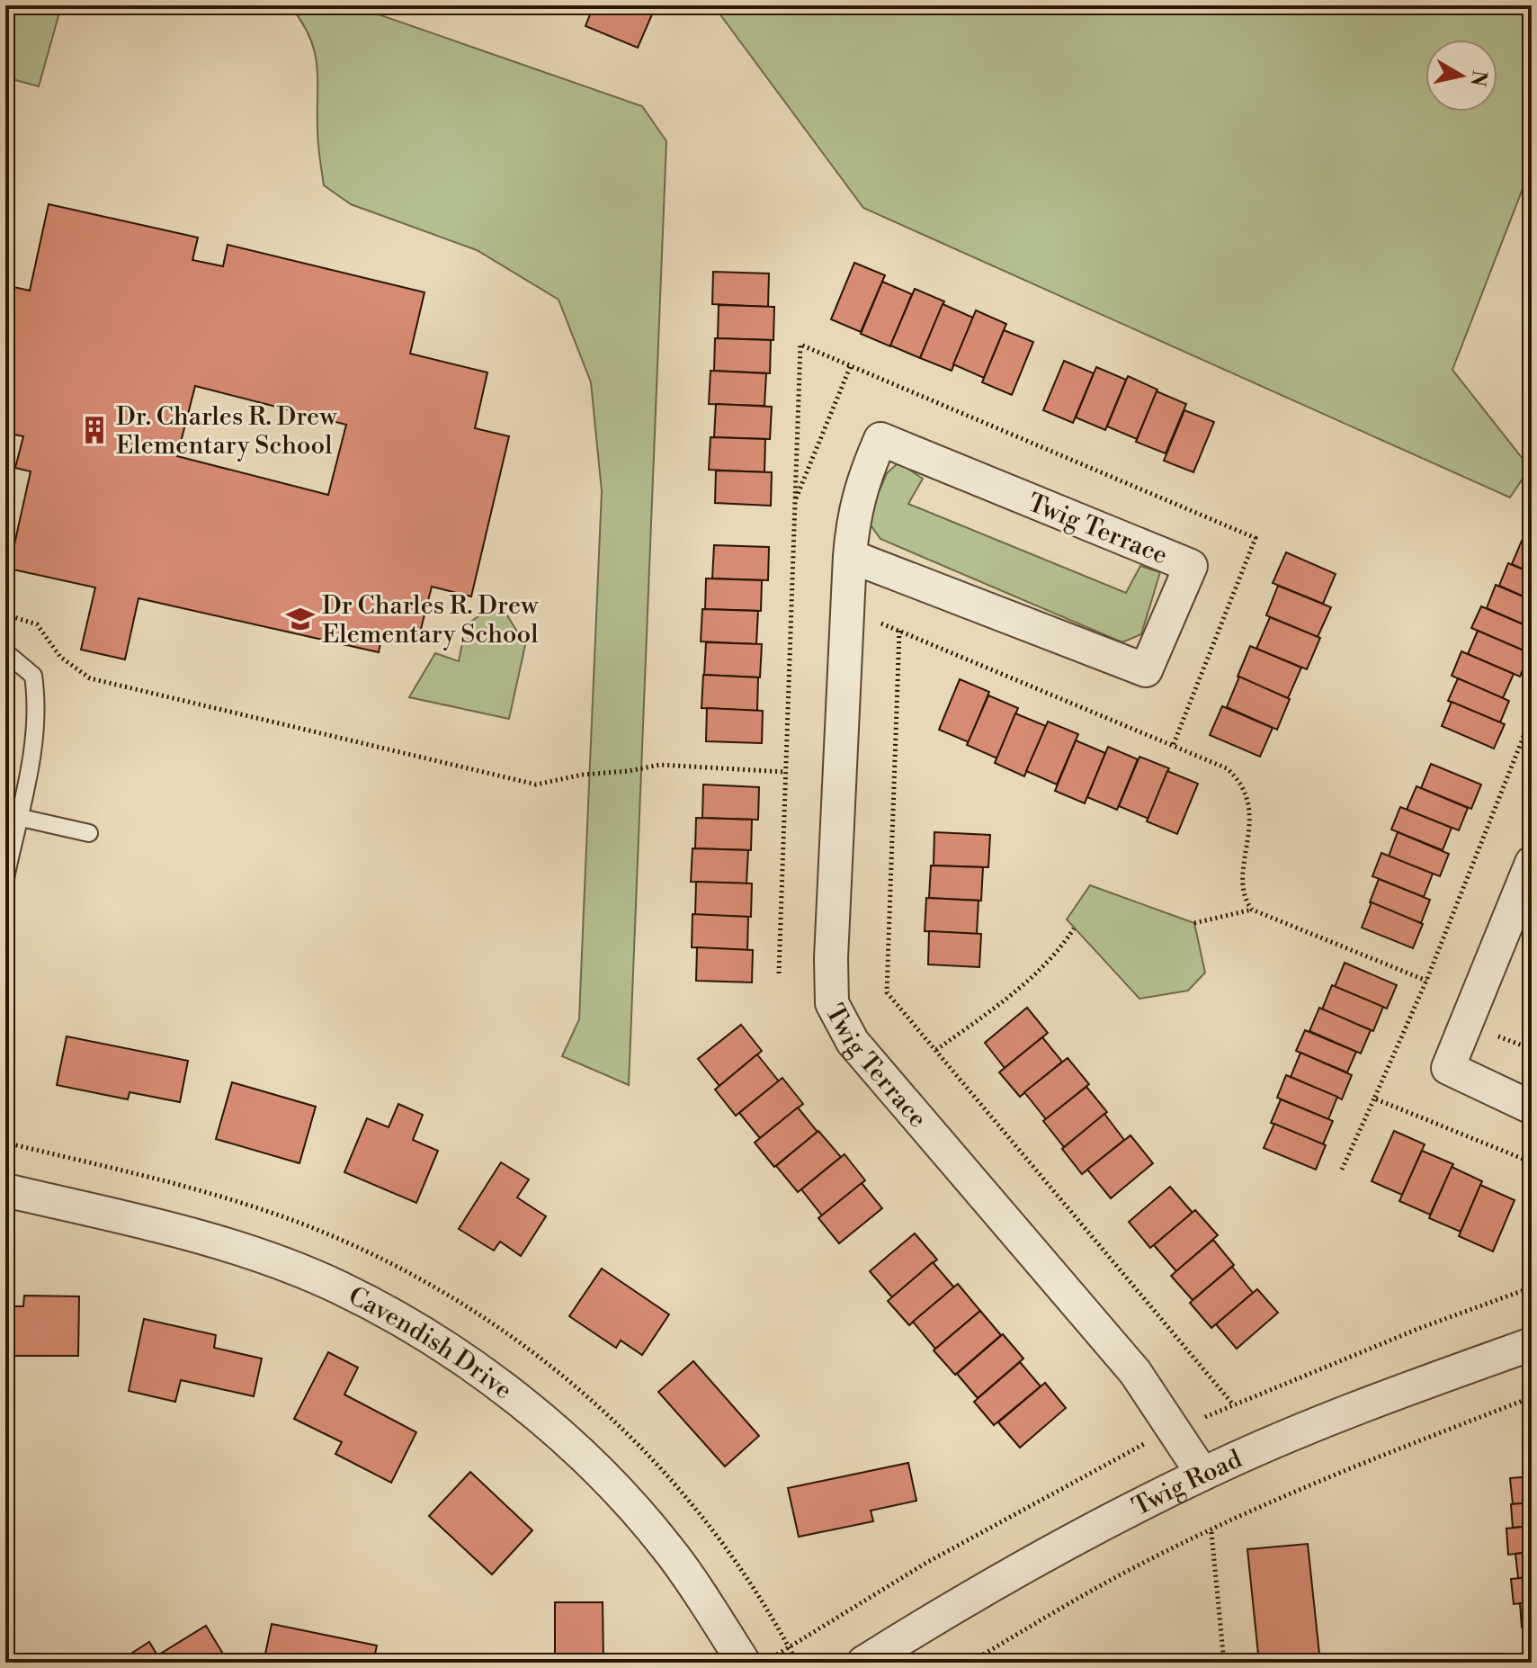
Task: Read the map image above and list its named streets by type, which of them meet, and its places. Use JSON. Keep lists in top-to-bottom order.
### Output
{
  "streets": {
    "street": ["Twig Terrace", "Cavendish Drive", "Twig Road"]
  },
  "crossings": [
    ["Twig Terrace", "Twig Road"]
  ],
  "places": {
    "building": ["Dr. Charles R. Drew Elementary School"],
    "school or university": ["Dr Charles R. Drew Elementary School"]
  },
  "north": "right"
}
